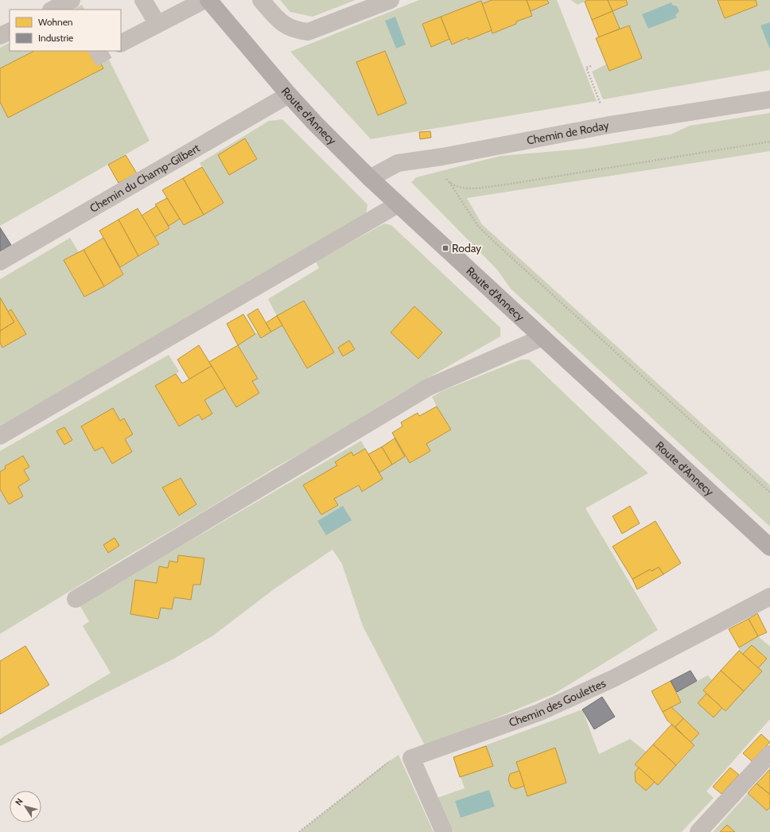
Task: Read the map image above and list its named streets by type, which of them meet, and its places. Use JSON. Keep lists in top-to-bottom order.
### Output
{
  "streets": {
    "main road": ["Route d'Annecy"],
    "street": ["Chemin de Roday", "Chemin du Champ-Gilbert", "Chemin des Goulettes"]
  },
  "crossings": [
    ["Route d'Annecy", "Chemin de Roday"],
    ["Route d'Annecy", "Chemin du Champ-Gilbert"]
  ],
  "places": {
    "transit": ["Roday"]
  },
  "legend": ["Wohnen", "Industrie"],
  "north": "top left"
}
